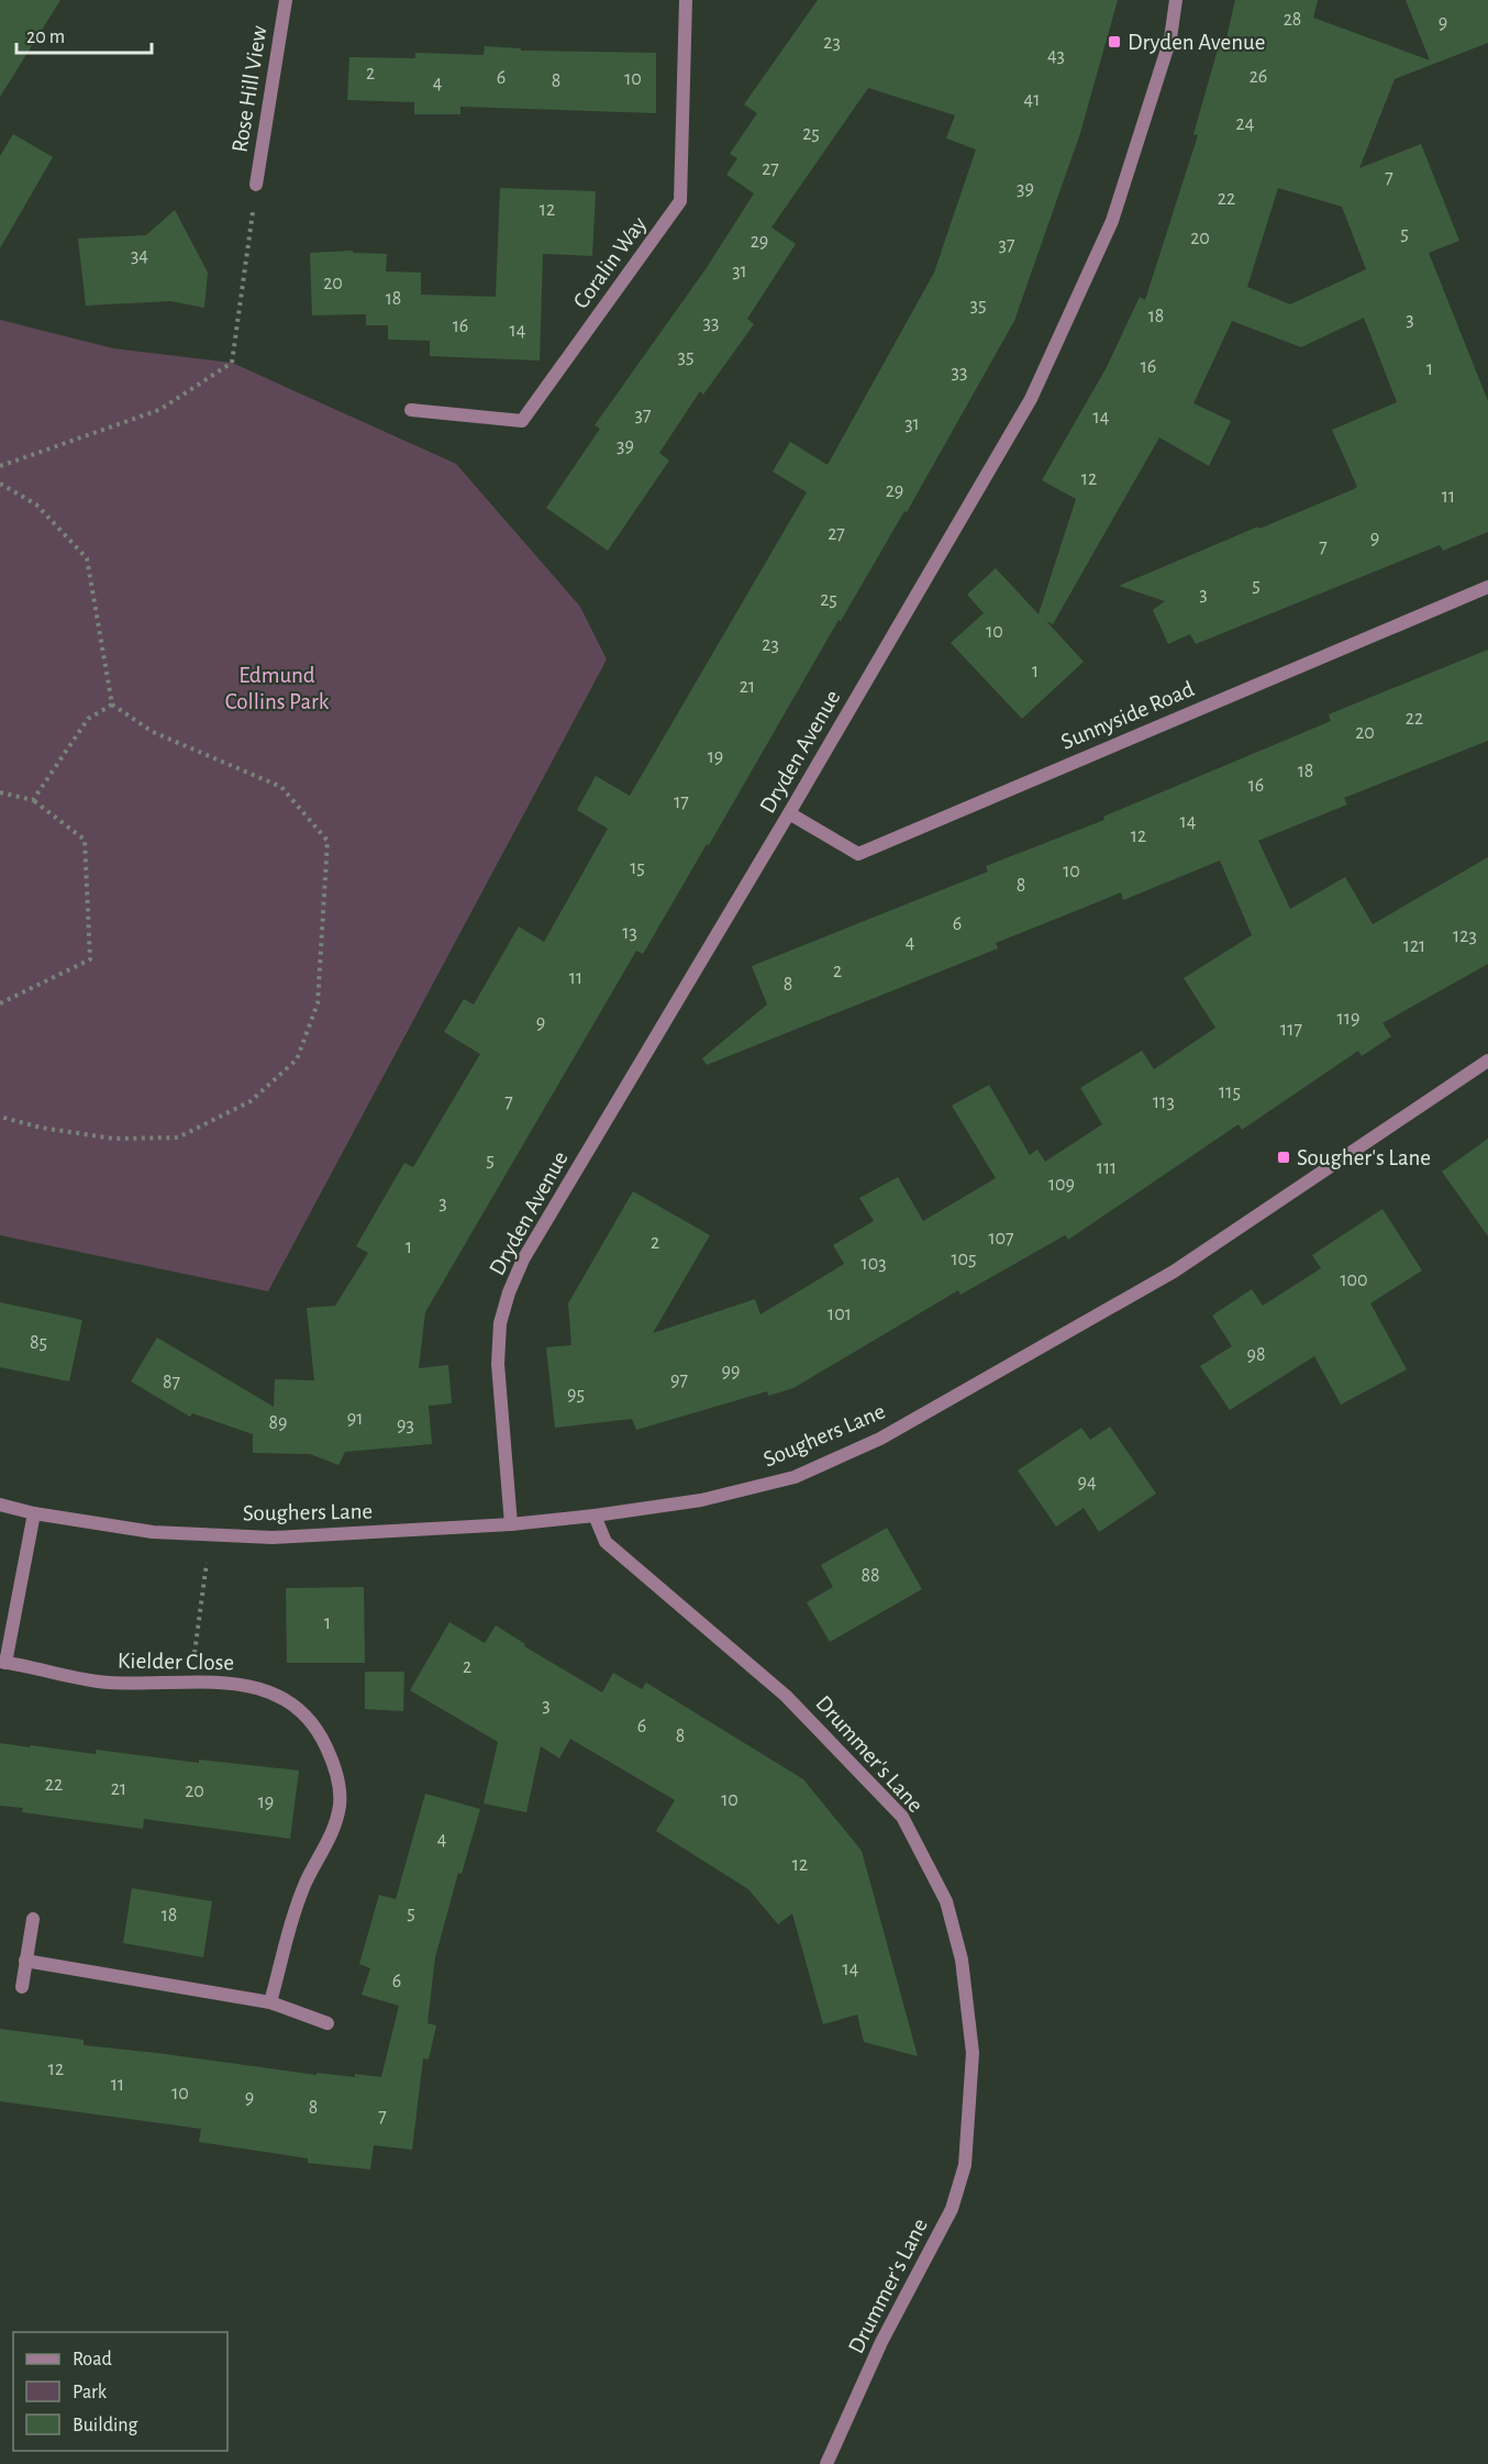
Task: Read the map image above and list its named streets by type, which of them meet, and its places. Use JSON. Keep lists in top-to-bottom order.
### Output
{
  "streets": {
    "street": [
      "Rose Hill View",
      "Coralin Way",
      "Sunnyside Road",
      "Dryden Avenue",
      "Soughers Lane",
      "Kielder Close",
      "Drummer's Lane"
    ]
  },
  "crossings": [
    ["Sunnyside Road", "Dryden Avenue"],
    ["Dryden Avenue", "Soughers Lane"],
    ["Soughers Lane", "Kielder Close"],
    ["Soughers Lane", "Drummer's Lane"]
  ],
  "parks": ["Edmund Collins Park"],
  "places": {
    "transit": ["Dryden Avenue", "Sougher's Lane"]
  },
  "house_numbers": [
    "28",
    "9",
    "23",
    "43",
    "2",
    "26",
    "6",
    "10",
    "8",
    "4",
    "41",
    "24",
    "25",
    "27",
    "7",
    "39",
    "22",
    "12",
    "5",
    "20",
    "29",
    "37",
    "34",
    "31",
    "20",
    "18",
    "35",
    "18",
    "3",
    "33",
    "16",
    "14",
    "35",
    "16",
    "1",
    "33",
    "37",
    "14",
    "31",
    "39",
    "12",
    "29",
    "11",
    "27",
    "9",
    "7",
    "5",
    "3",
    "25",
    "10",
    "23",
    "1",
    "21",
    "22",
    "20",
    "19",
    "18",
    "16",
    "17",
    "14",
    "12",
    "15",
    "10",
    "8",
    "6",
    "13",
    "123",
    "4",
    "121",
    "2",
    "11",
    "8",
    "119",
    "9",
    "117",
    "115",
    "7",
    "113",
    "5",
    "111",
    "109",
    "3",
    "107",
    "2",
    "1",
    "105",
    "103",
    "100",
    "101",
    "85",
    "98",
    "99",
    "97",
    "87",
    "95",
    "91",
    "89",
    "93",
    "94",
    "88",
    "1",
    "2",
    "3",
    "6",
    "8",
    "22",
    "21",
    "20",
    "10",
    "19",
    "4",
    "12",
    "5",
    "18",
    "14",
    "6",
    "12",
    "11",
    "10",
    "9",
    "8",
    "7"
  ],
  "legend": ["Road", "Park", "Building"],
  "scale_bar": "20 m"
}
